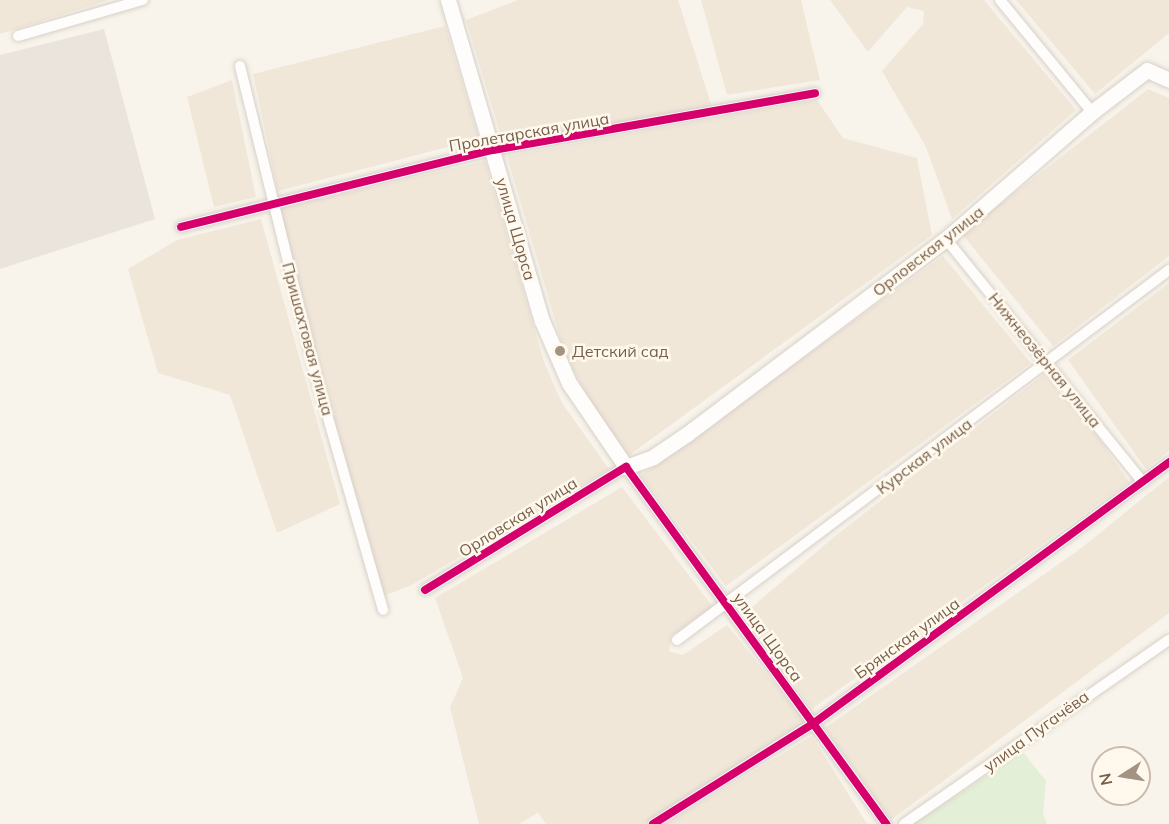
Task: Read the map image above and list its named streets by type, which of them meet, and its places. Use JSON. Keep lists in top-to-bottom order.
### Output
{
  "streets": {
    "main road": ["улица Щорса", "Орловская улица"],
    "street": [
      "Пролетарская улица",
      "Пришахтовая улица",
      "Нижнеозёрная улица",
      "Курская улица",
      "Брянская улица",
      "улица Пугачёва"
    ]
  },
  "crossings": [
    ["Пролетарская улица", "улица Щорса"],
    ["Пролетарская улица", "Пришахтовая улица"],
    ["улица Щорса", "Орловская улица"],
    ["улица Щорса", "Курская улица"],
    ["улица Щорса", "Брянская улица"],
    ["Орловская улица", "Нижнеозёрная улица"],
    ["Нижнеозёрная улица", "Курская улица"],
    ["Нижнеозёрная улица", "Брянская улица"]
  ],
  "places": ["Детский сад"],
  "north": "left"
}
